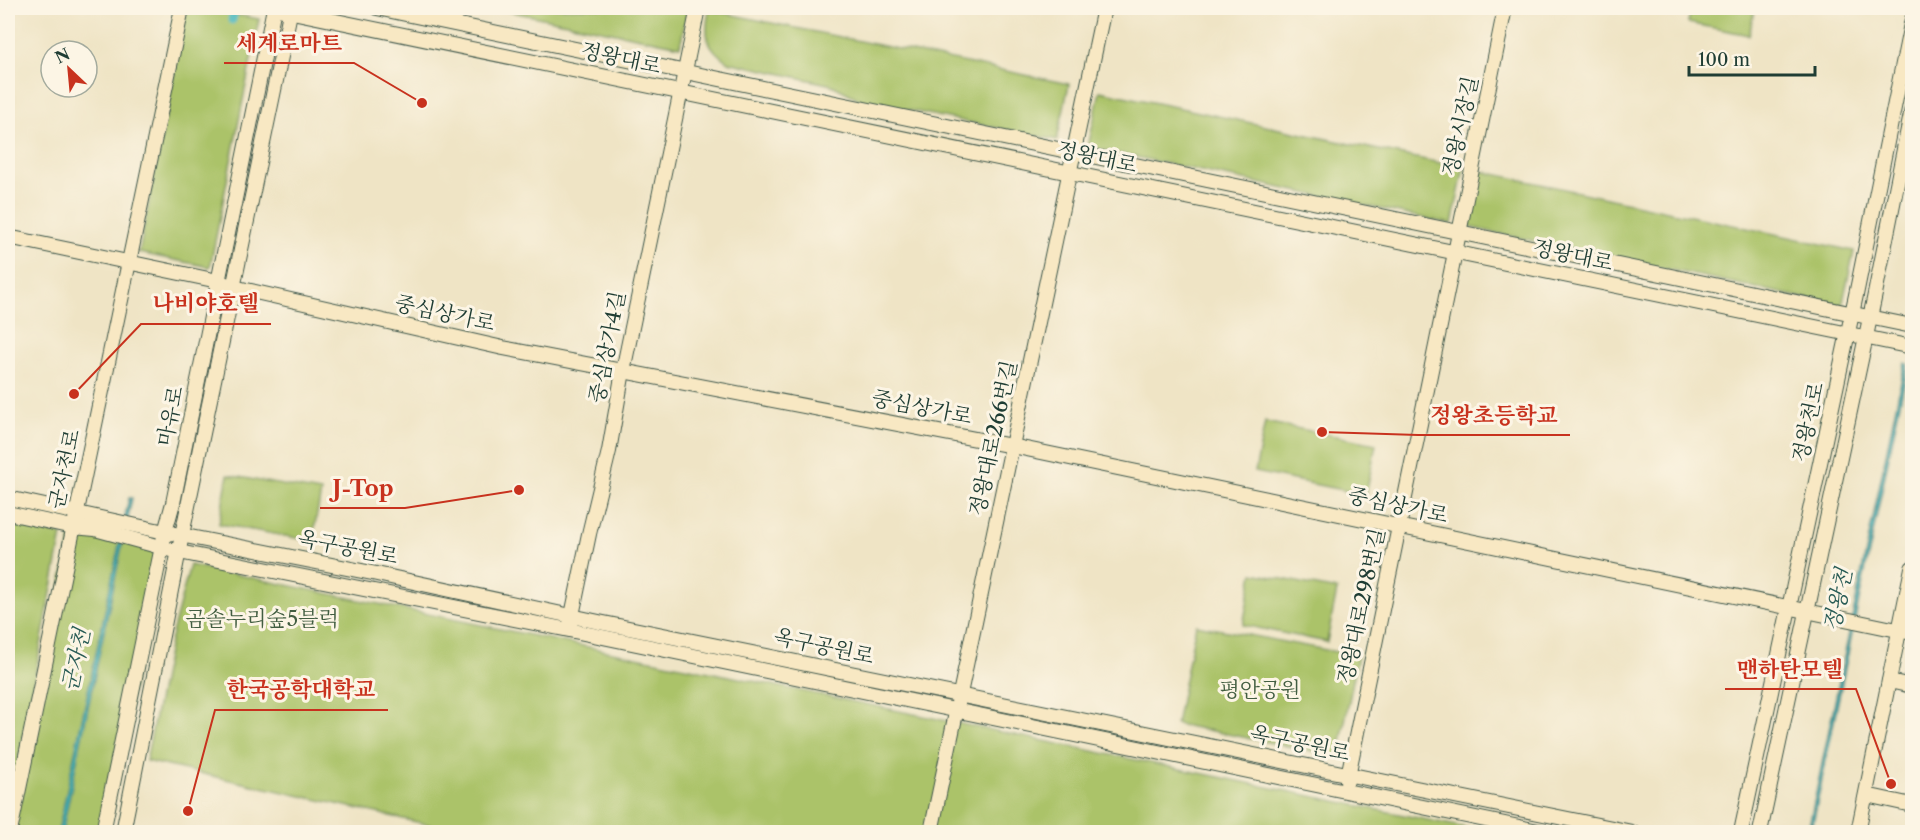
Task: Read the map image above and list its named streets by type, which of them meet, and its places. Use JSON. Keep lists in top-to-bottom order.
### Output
{
  "streets": {
    "street": [
      "정왕대로",
      "정왕시장길",
      "중심상가로",
      "중심상가4길",
      "마유로",
      "정왕천로",
      "정왕대로266번길",
      "군자천로",
      "옥구공원로",
      "정왕대로298번길"
    ]
  },
  "crossings": [
    ["정왕대로", "정왕시장길"],
    ["정왕대로", "중심상가4길"],
    ["정왕대로", "마유로"],
    ["정왕대로", "정왕천로"],
    ["정왕대로", "정왕대로266번길"],
    ["정왕대로", "정왕대로298번길"],
    ["정왕시장길", "정왕대로298번길"],
    ["중심상가로", "중심상가4길"],
    ["중심상가로", "마유로"],
    ["중심상가로", "정왕천로"],
    ["중심상가로", "정왕대로266번길"],
    ["중심상가로", "군자천로"],
    ["중심상가로", "정왕대로298번길"],
    ["중심상가4길", "옥구공원로"],
    ["마유로", "옥구공원로"],
    ["정왕대로266번길", "옥구공원로"],
    ["군자천로", "옥구공원로"],
    ["옥구공원로", "정왕대로298번길"]
  ],
  "water": ["정왕천", "군자천"],
  "parks": ["곰솔누리숲5블럭", "평안공원"],
  "places": [
    "세계로마트",
    "나비야호텔",
    "정왕초등학교",
    "J-Top",
    "맨하탄모텔",
    "한국공학대학교"
  ],
  "scale_bar": "100 m",
  "north": "top left"
}
